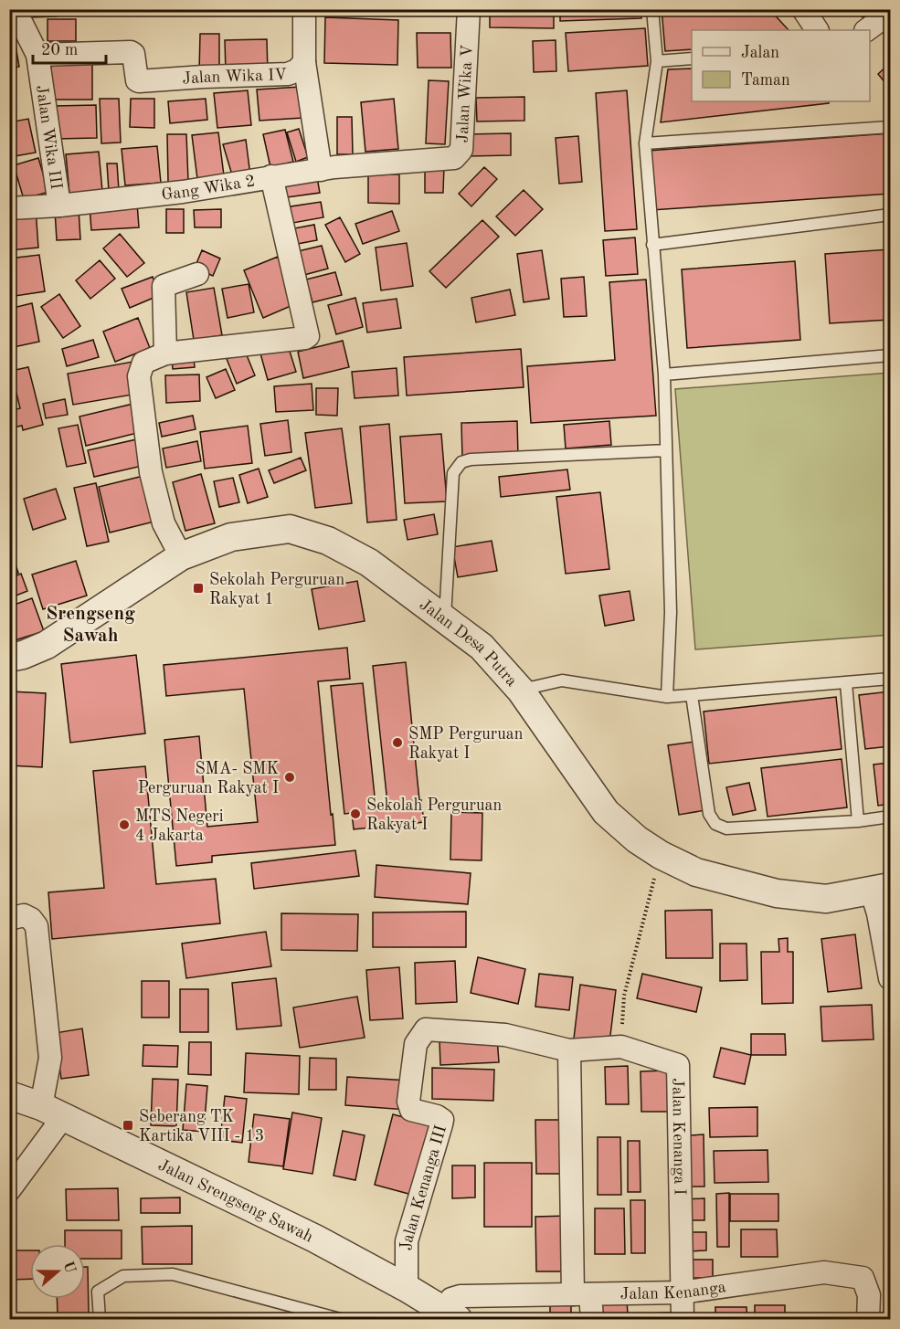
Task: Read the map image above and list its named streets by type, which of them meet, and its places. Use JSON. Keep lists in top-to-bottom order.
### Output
{
  "streets": {
    "street": [
      "Jalan Wika IV",
      "Jalan Wika V",
      "Jalan Wika III",
      "Gang Wika 2",
      "Jalan Desa Putra",
      "Jalan Kenanga I",
      "Jalan Kenanga III",
      "Jalan Srengseng Sawah",
      "Jalan Kenanga"
    ]
  },
  "crossings": [
    ["Jalan Wika IV", "Jalan Wika III"],
    ["Jalan Wika V", "Gang Wika 2"],
    ["Jalan Wika III", "Gang Wika 2"],
    ["Jalan Kenanga I", "Jalan Kenanga"],
    ["Jalan Kenanga III", "Jalan Srengseng Sawah"],
    ["Jalan Srengseng Sawah", "Jalan Kenanga"]
  ],
  "districts": ["Srengseng Sawah"],
  "places": {
    "transit": ["Sekolah Perguruan Rakyat 1", "Seberang TK Kartika VIII - 13"],
    "other": [
      "SMP Perguruan Rakyat I",
      "SMA- SMK Perguruan Rakyat I",
      "Sekolah Perguruan Rakyat I",
      "MTS Negeri 4 Jakarta"
    ]
  },
  "legend": ["Jalan", "Taman"],
  "scale_bar": "20 m",
  "north": "right"
}
